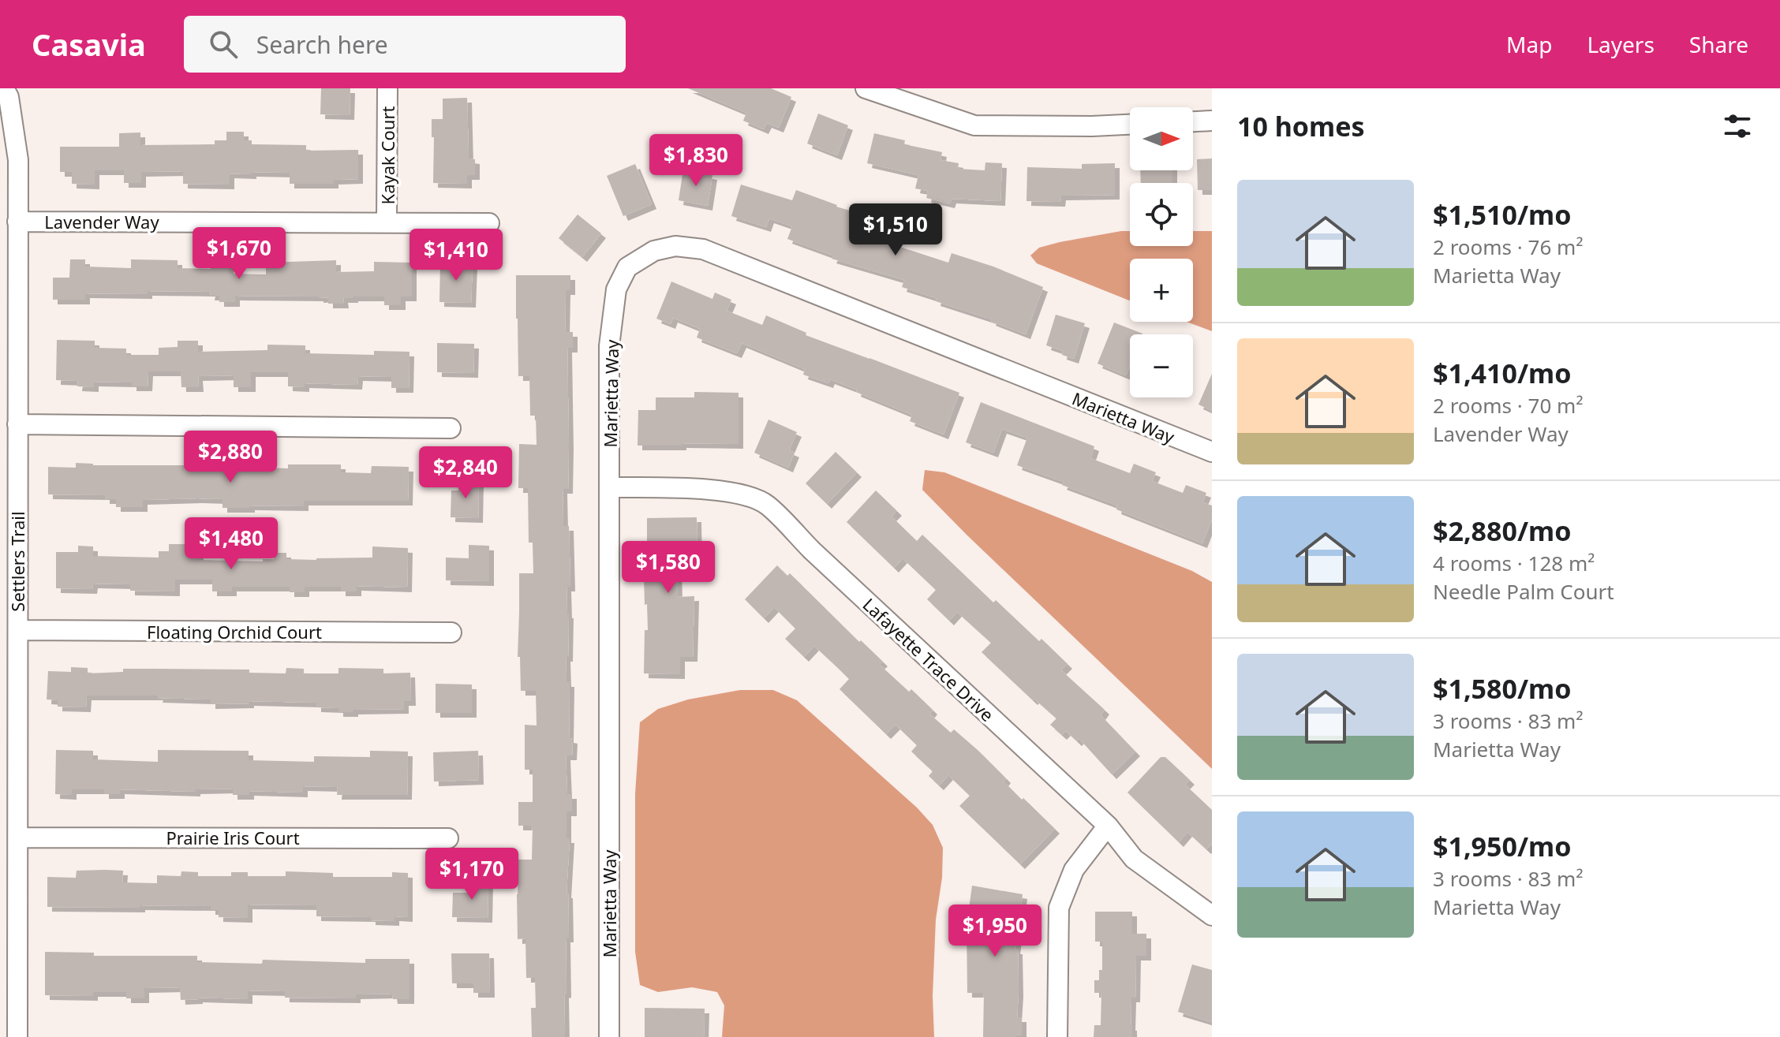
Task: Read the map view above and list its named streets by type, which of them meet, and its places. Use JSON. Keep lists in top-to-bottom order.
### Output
{
  "streets": {
    "street": [
      "Kayak Court",
      "Lavender Way",
      "Marietta Way",
      "Settlers Trail",
      "Floating Orchid Court",
      "Lafayette Trace Drive",
      "Prairie Iris Court"
    ]
  },
  "crossings": [
    ["Kayak Court", "Lavender Way"],
    ["Lavender Way", "Settlers Trail"],
    ["Marietta Way", "Lafayette Trace Drive"],
    ["Settlers Trail", "Floating Orchid Court"],
    ["Settlers Trail", "Prairie Iris Court"]
  ],
  "north": "right",
  "page": {
    "header": "Casavia",
    "search": "Search here",
    "nav": ["Map", "Layers", "Share"],
    "heading": "10 homes",
    "map_buttons": ["+", "−"],
    "price": [
      "$1,830",
      "$1,510",
      "$1,670",
      "$1,410",
      "$2,880",
      "$2,840",
      "$1,480",
      "$1,580",
      "$1,170",
      "$1,950"
    ],
    "list": [
      {
        "name": "$1,510/mo",
        "note": "2 rooms · 76 m² · Marietta Way"
      },
      {
        "name": "$1,410/mo",
        "note": "2 rooms · 70 m² · Lavender Way"
      },
      {
        "name": "$2,880/mo",
        "note": "4 rooms · 128 m² · Needle Palm Court"
      },
      {
        "name": "$1,580/mo",
        "note": "3 rooms · 83 m² · Marietta Way"
      },
      {
        "name": "$1,950/mo",
        "note": "3 rooms · 83 m² · Marietta Way"
      }
    ]
  }
}
